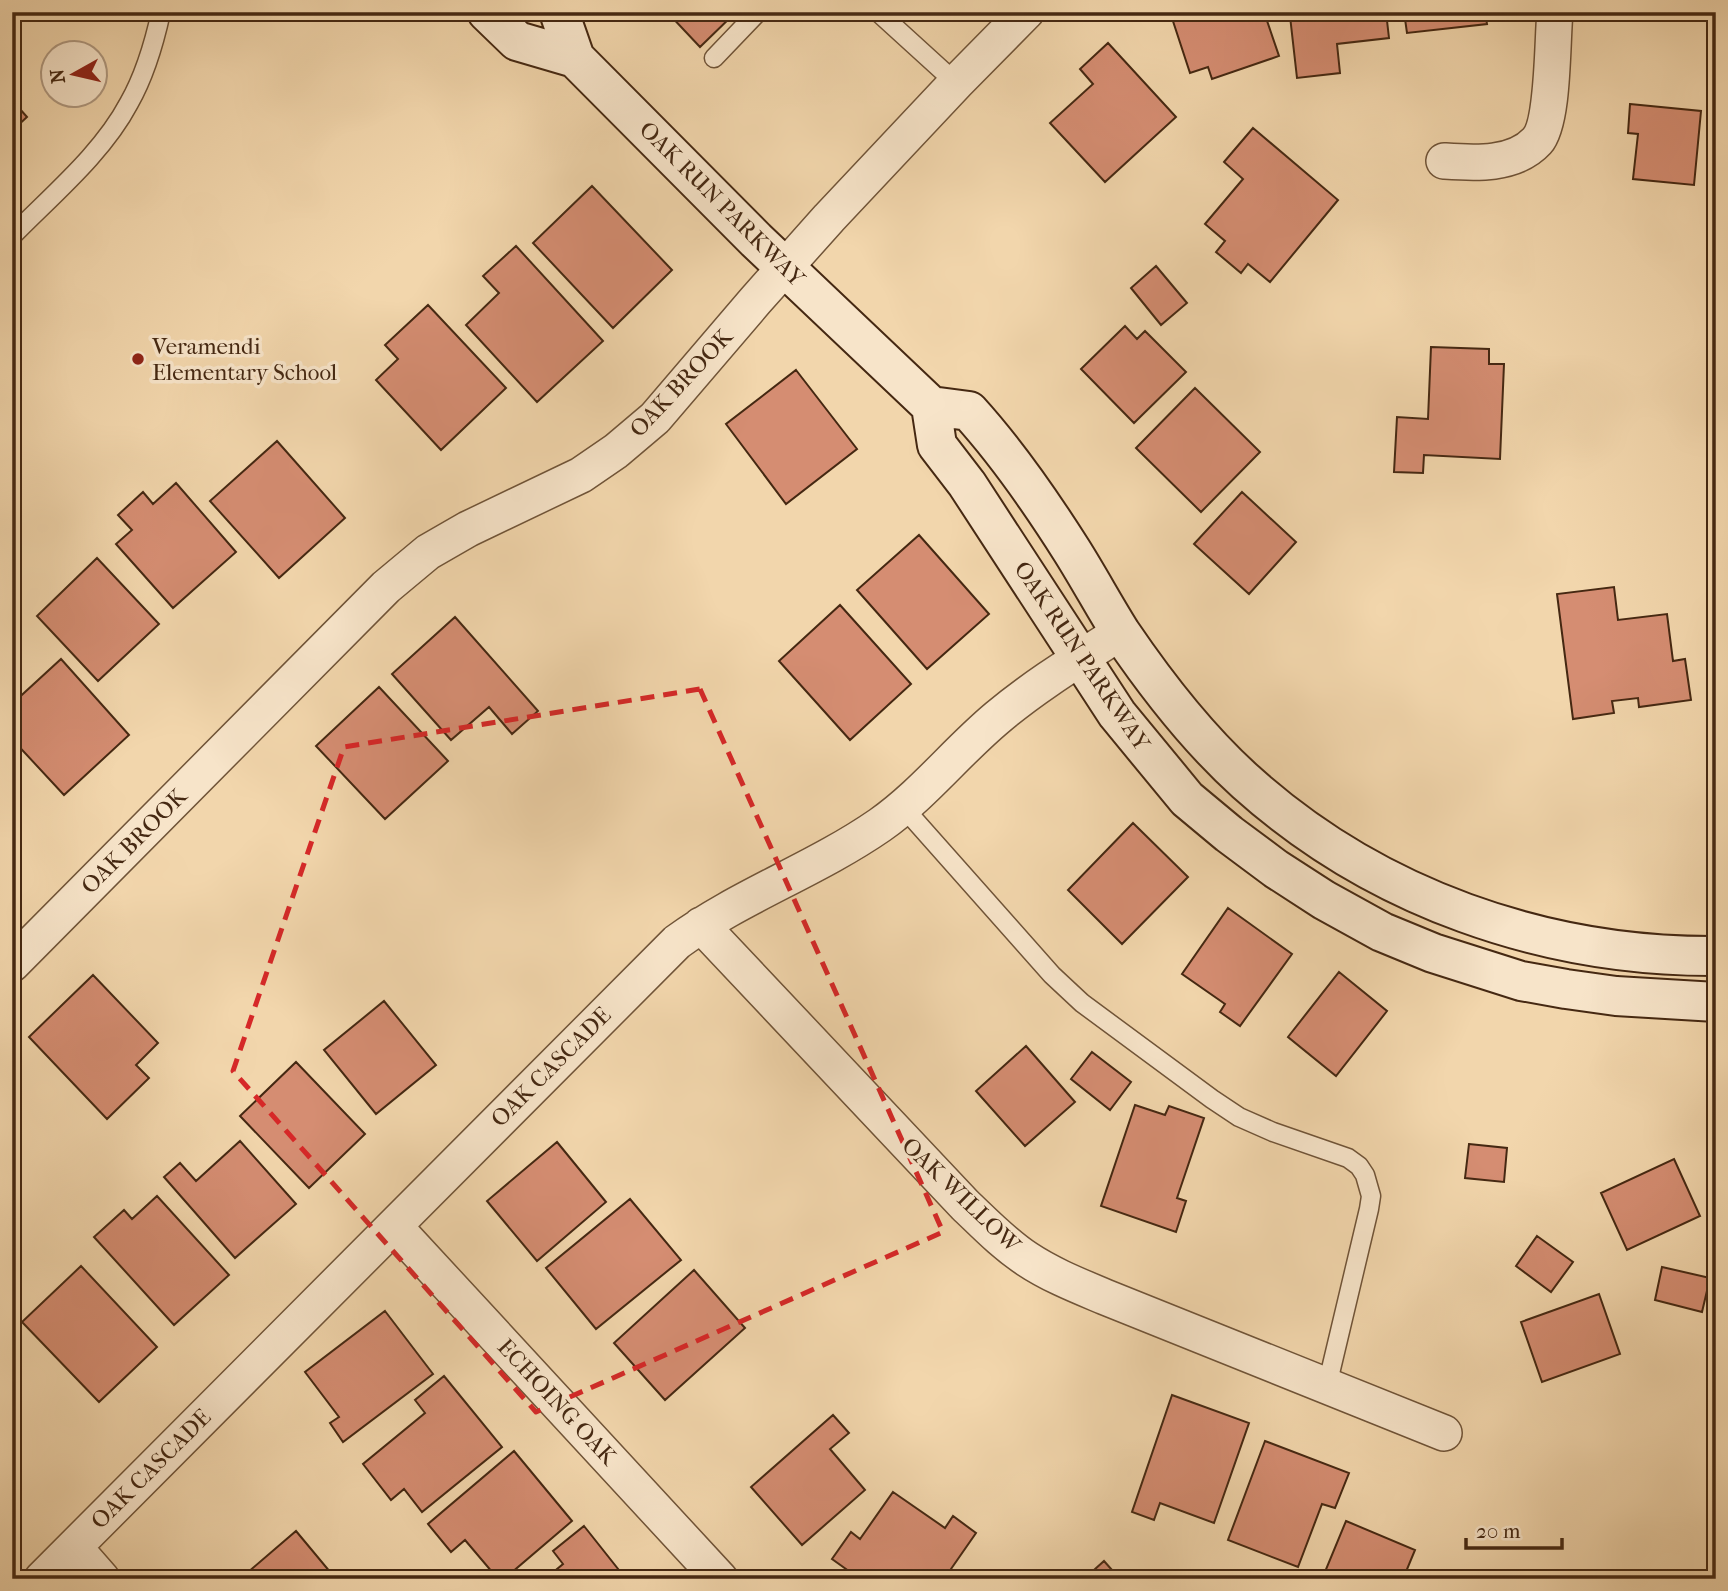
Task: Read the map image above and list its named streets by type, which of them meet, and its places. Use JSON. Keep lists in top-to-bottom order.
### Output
{
  "streets": {
    "street": [
      "OAK RUN PARKWAY",
      "OAK BROOK",
      "OAK CASCADE",
      "OAK WILLOW",
      "ECHOING OAK"
    ]
  },
  "crossings": [
    ["OAK RUN PARKWAY", "OAK BROOK"],
    ["OAK RUN PARKWAY", "OAK CASCADE"],
    ["OAK CASCADE", "OAK WILLOW"],
    ["OAK CASCADE", "ECHOING OAK"]
  ],
  "places": ["Veramendi Elementary School"],
  "scale_bar": "20 m",
  "north": "left"
}
